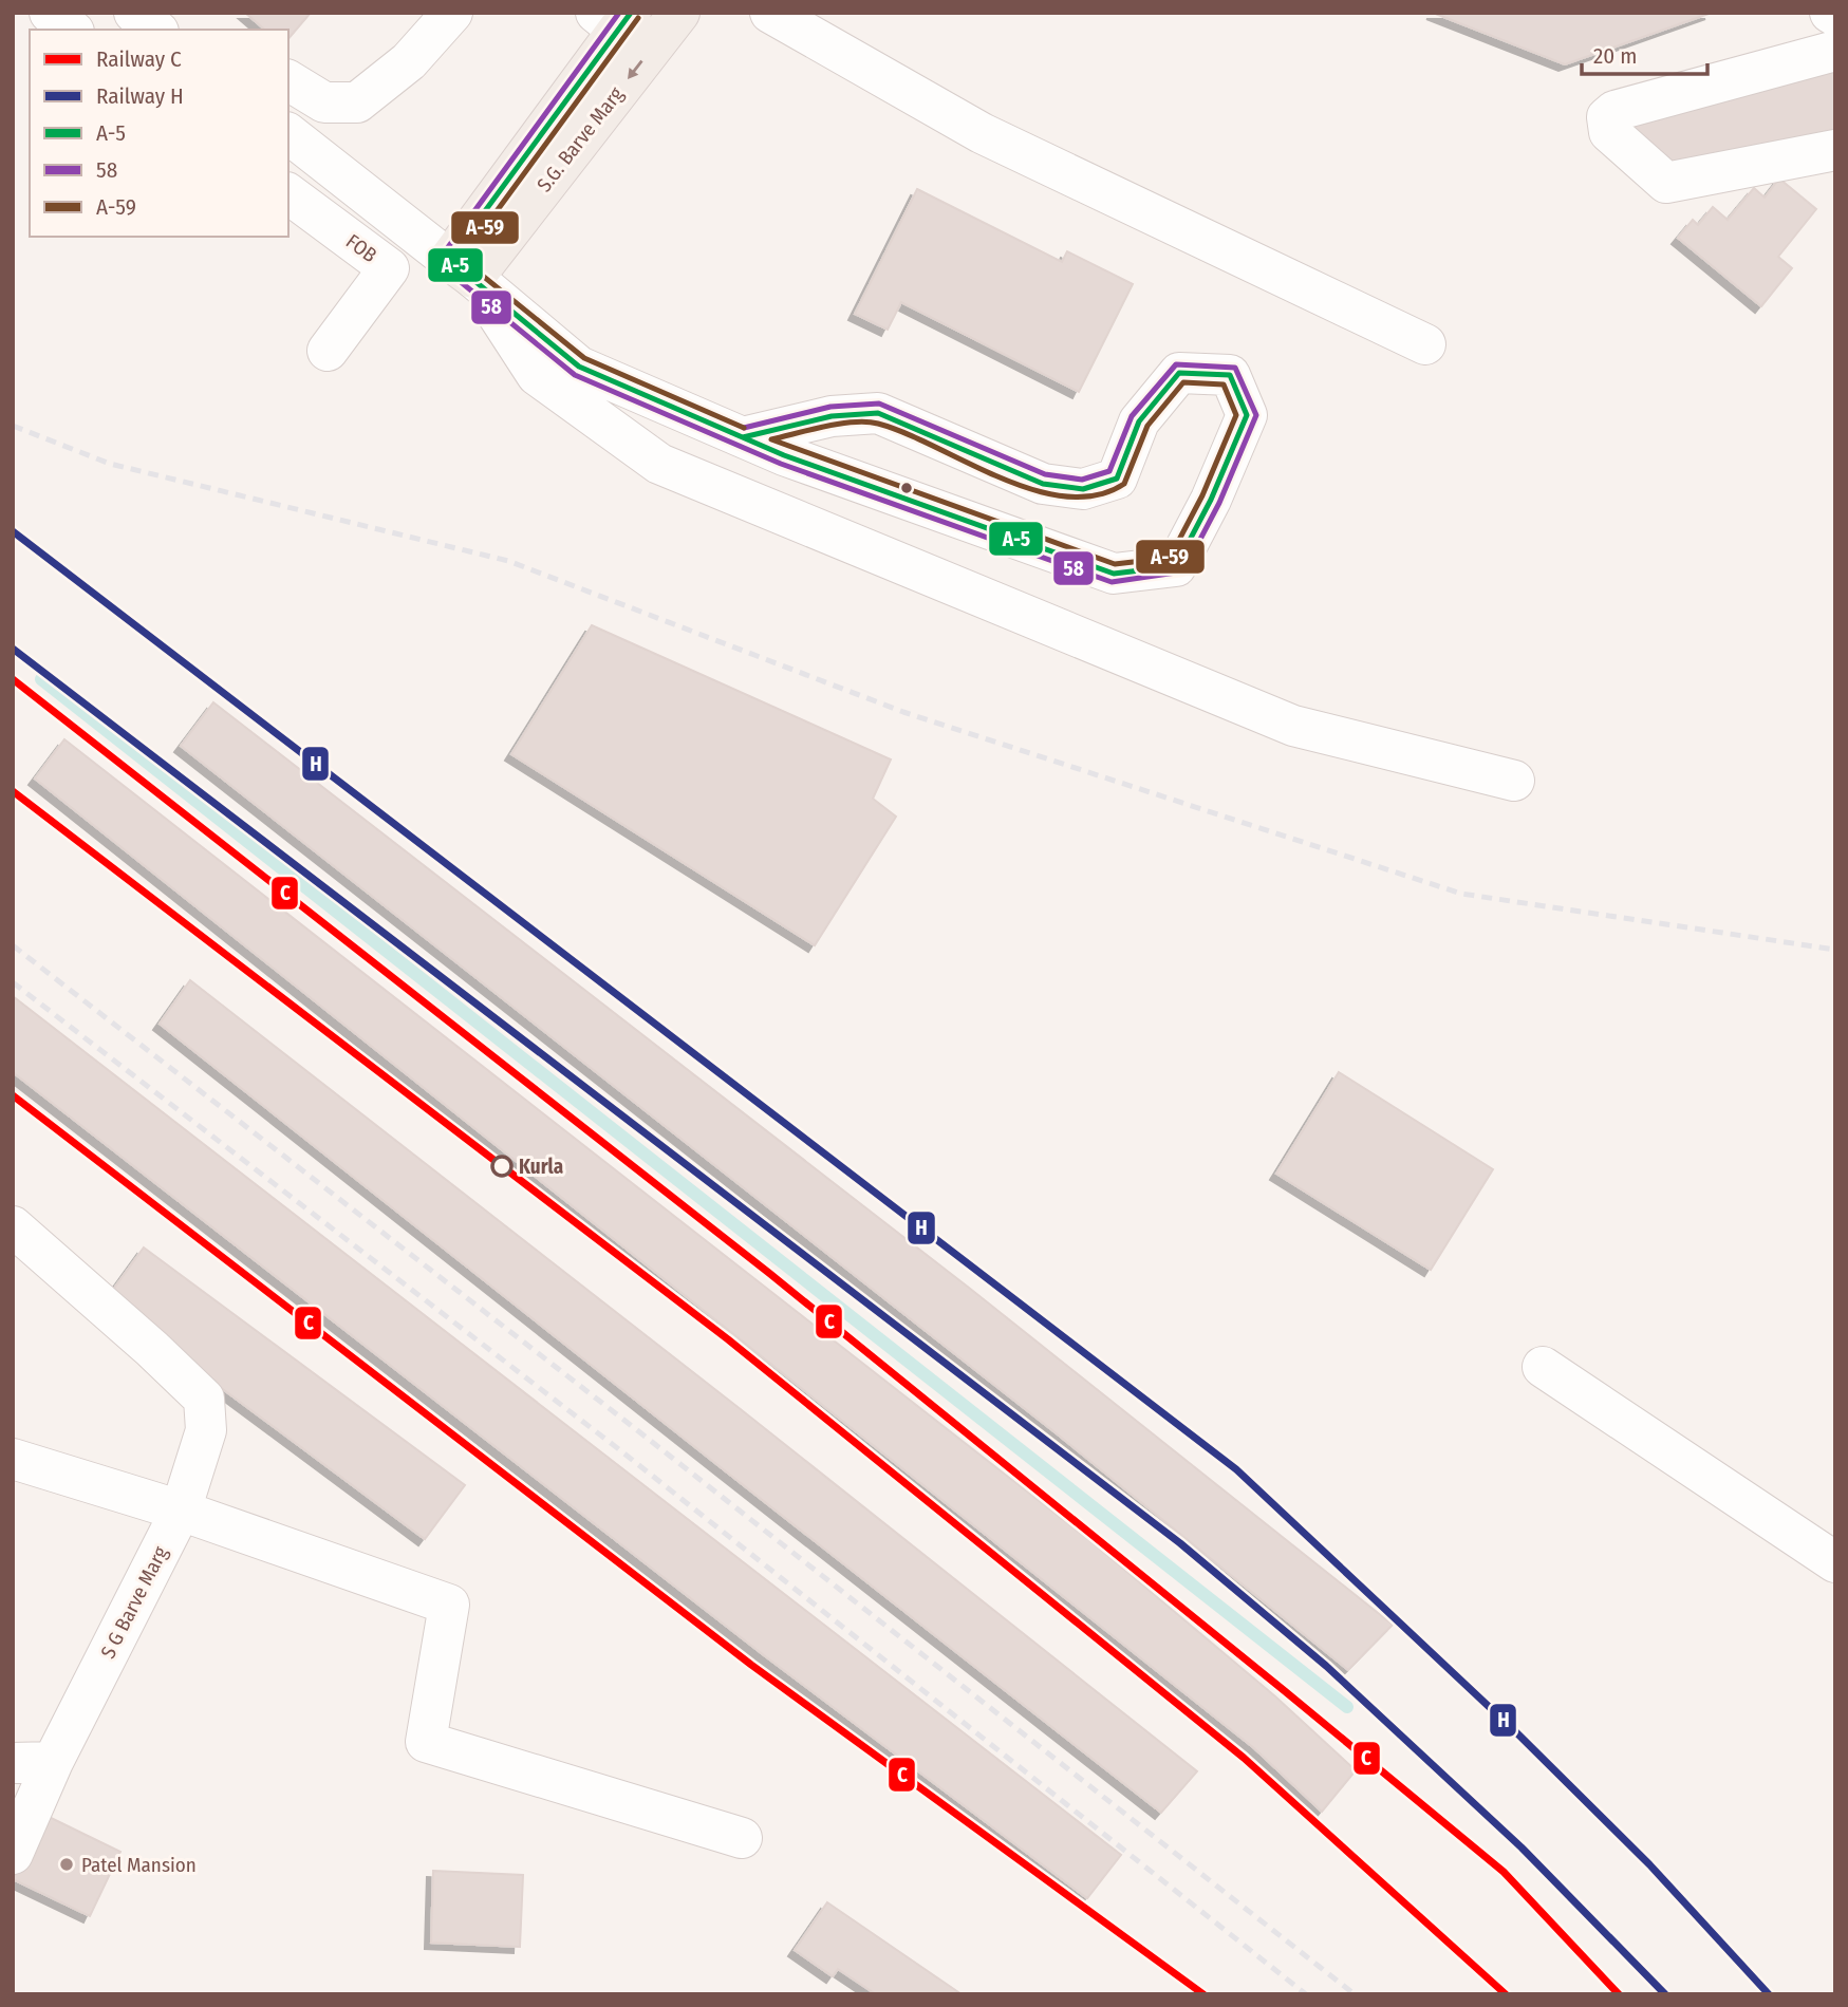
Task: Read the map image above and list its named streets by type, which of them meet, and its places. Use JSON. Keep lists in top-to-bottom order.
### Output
{
  "streets": {
    "main road": ["S.G. Barve Marg"],
    "street": ["FOB", "S G Barve Marg"]
  },
  "places": ["Kurla", "Patel Mansion"],
  "lines": [
    "transit line A-5",
    "transit line 58",
    "transit line A-59",
    "rail line H",
    "rail line C"
  ],
  "legend": [
    "Railway C",
    "Railway H",
    "A-5",
    "58",
    "A-59"
  ],
  "scale_bar": "20 m"
}
